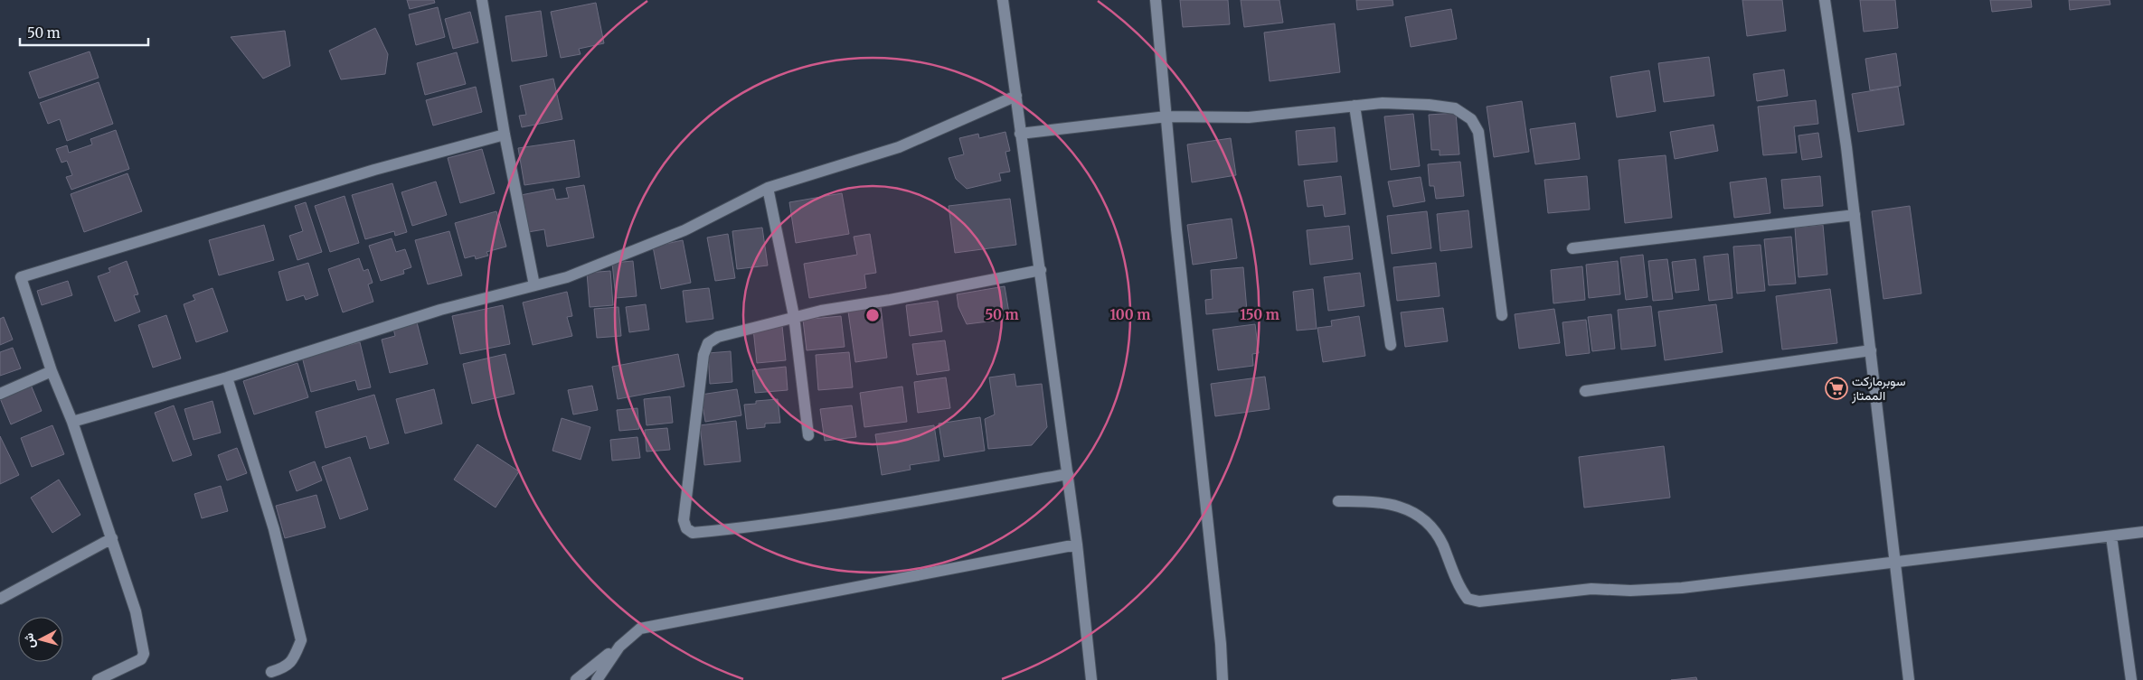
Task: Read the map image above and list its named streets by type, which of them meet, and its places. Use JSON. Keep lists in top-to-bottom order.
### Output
{
  "places": {
    "supermarket": ["سوبرماركت الممتاز"]
  },
  "scale_bar": "50 m",
  "north": "left",
  "rings": ["50 m", "100 m", "150 m"]
}
